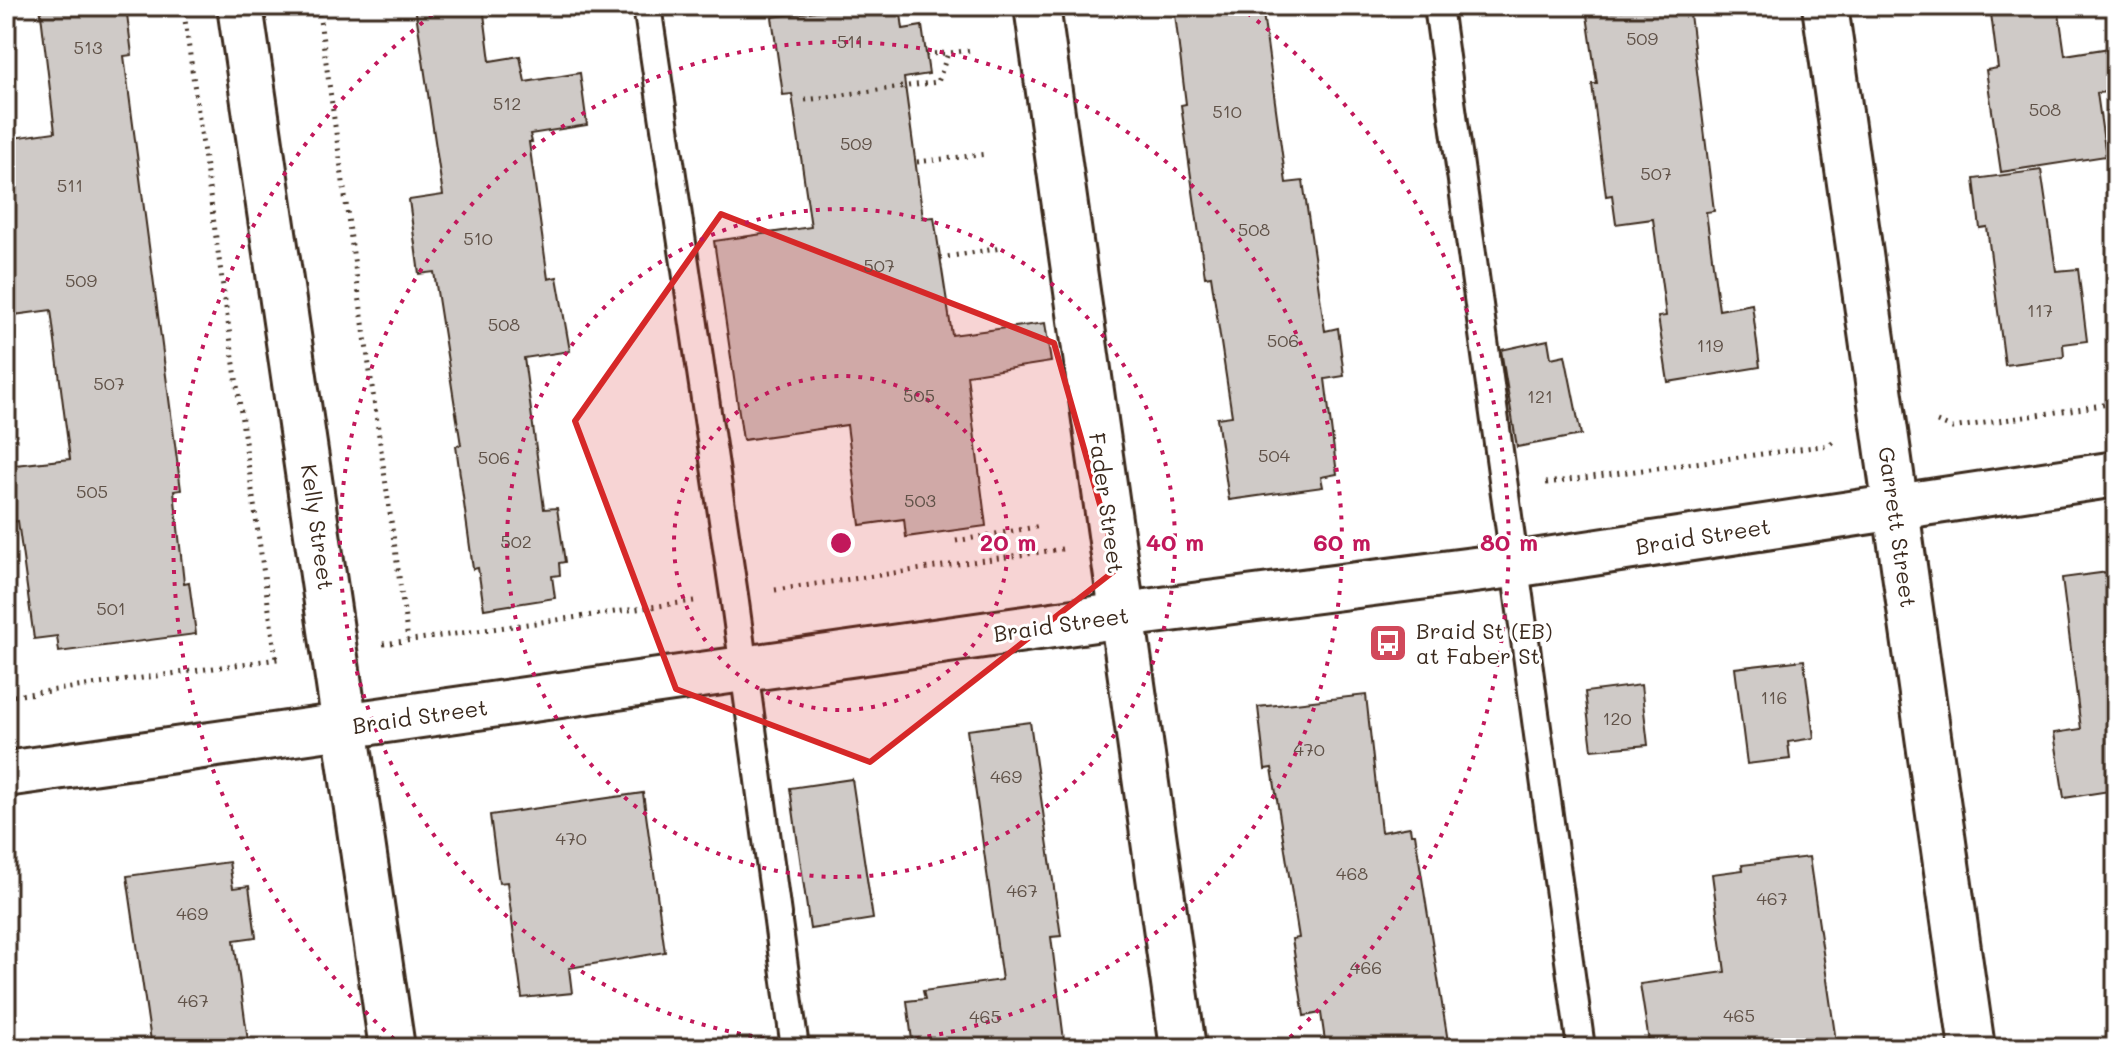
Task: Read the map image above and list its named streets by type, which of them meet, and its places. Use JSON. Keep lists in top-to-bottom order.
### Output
{
  "streets": {
    "street": [
      "Fader Street",
      "Kelly Street",
      "Garrett Street",
      "Braid Street"
    ]
  },
  "crossings": [
    ["Fader Street", "Braid Street"],
    ["Kelly Street", "Braid Street"],
    ["Garrett Street", "Braid Street"]
  ],
  "places": {
    "bus stop": ["Braid St (EB) at Faber St"]
  },
  "house_numbers": [
    "509",
    "511",
    "513",
    "512",
    "508",
    "510",
    "509",
    "507",
    "511",
    "508",
    "510",
    "507",
    "509",
    "117",
    "508",
    "506",
    "119",
    "507",
    "505",
    "121",
    "504",
    "506",
    "505",
    "503",
    "502",
    "501",
    "116",
    "120",
    "470",
    "469",
    "470",
    "468",
    "467",
    "467",
    "469",
    "466",
    "467",
    "465",
    "465"
  ],
  "rings": [
    "20 m",
    "40 m",
    "60 m",
    "80 m"
  ]
}
